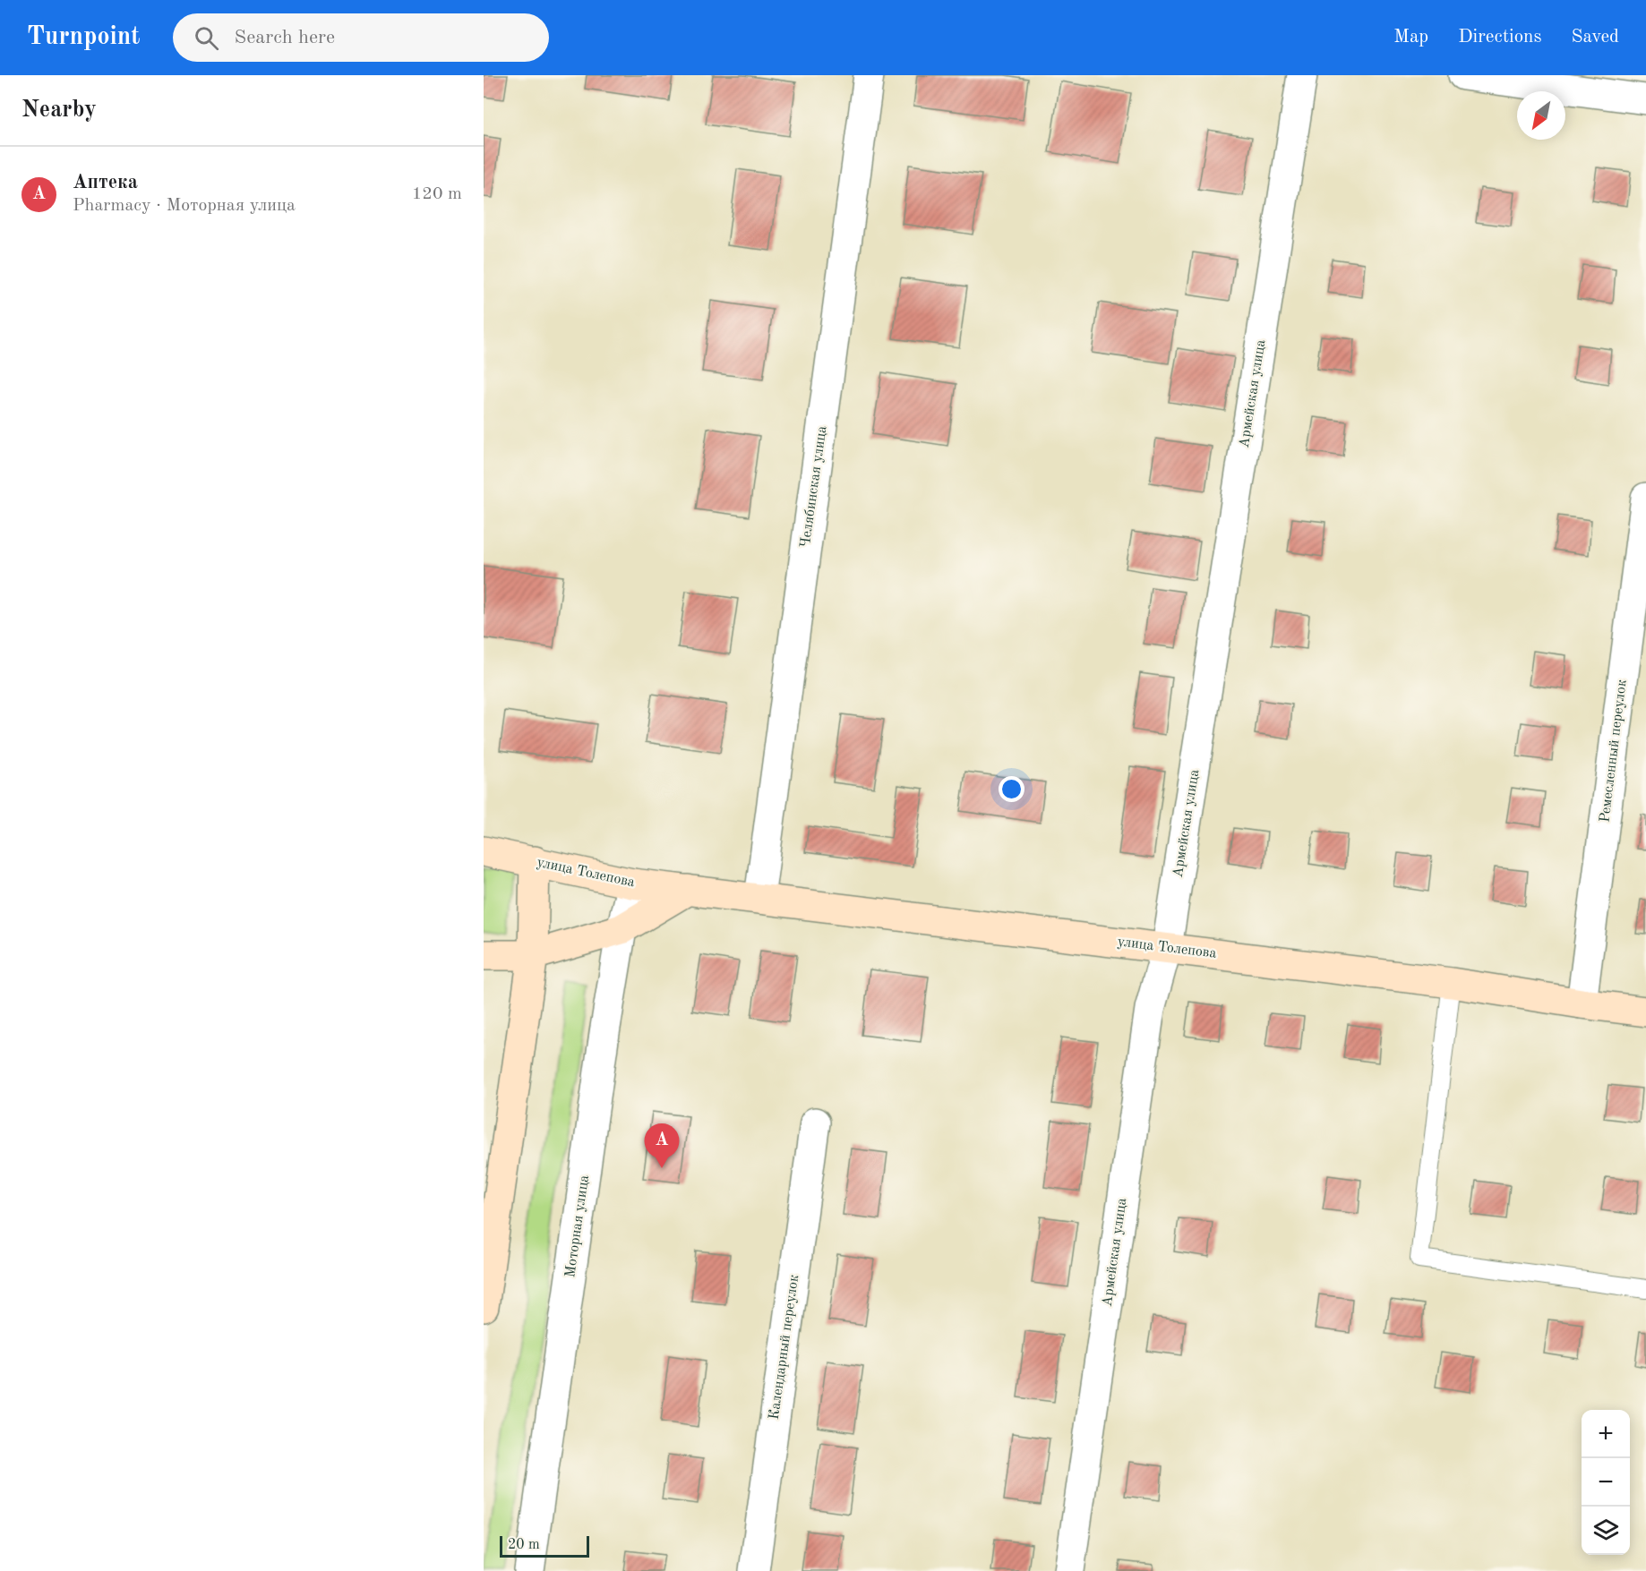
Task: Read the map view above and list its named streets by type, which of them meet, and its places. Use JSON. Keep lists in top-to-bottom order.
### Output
{
  "streets": {
    "street": [
      "Армейская улица",
      "Челябинская улица",
      "Ремесленный переулок",
      "улица Толепова",
      "Моторная улица",
      "Календарный переулок"
    ]
  },
  "crossings": [
    ["Армейская улица", "улица Толепова"],
    ["Челябинская улица", "улица Толепова"],
    ["Ремесленный переулок", "улица Толепова"],
    ["улица Толепова", "Моторная улица"]
  ],
  "scale_bar": "20 m",
  "north": "bottom left",
  "page": {
    "header": "Turnpoint",
    "search": "Search here",
    "nav": ["Map", "Directions", "Saved"],
    "heading": "Nearby",
    "list": [
      {
        "mark": "A",
        "name": "Аптека",
        "note": "Pharmacy · Моторная улица",
        "value": "120 m"
      }
    ],
    "pins": "A",
    "map_buttons": ["+", "−"],
    "scale": "20 m"
  }
}
